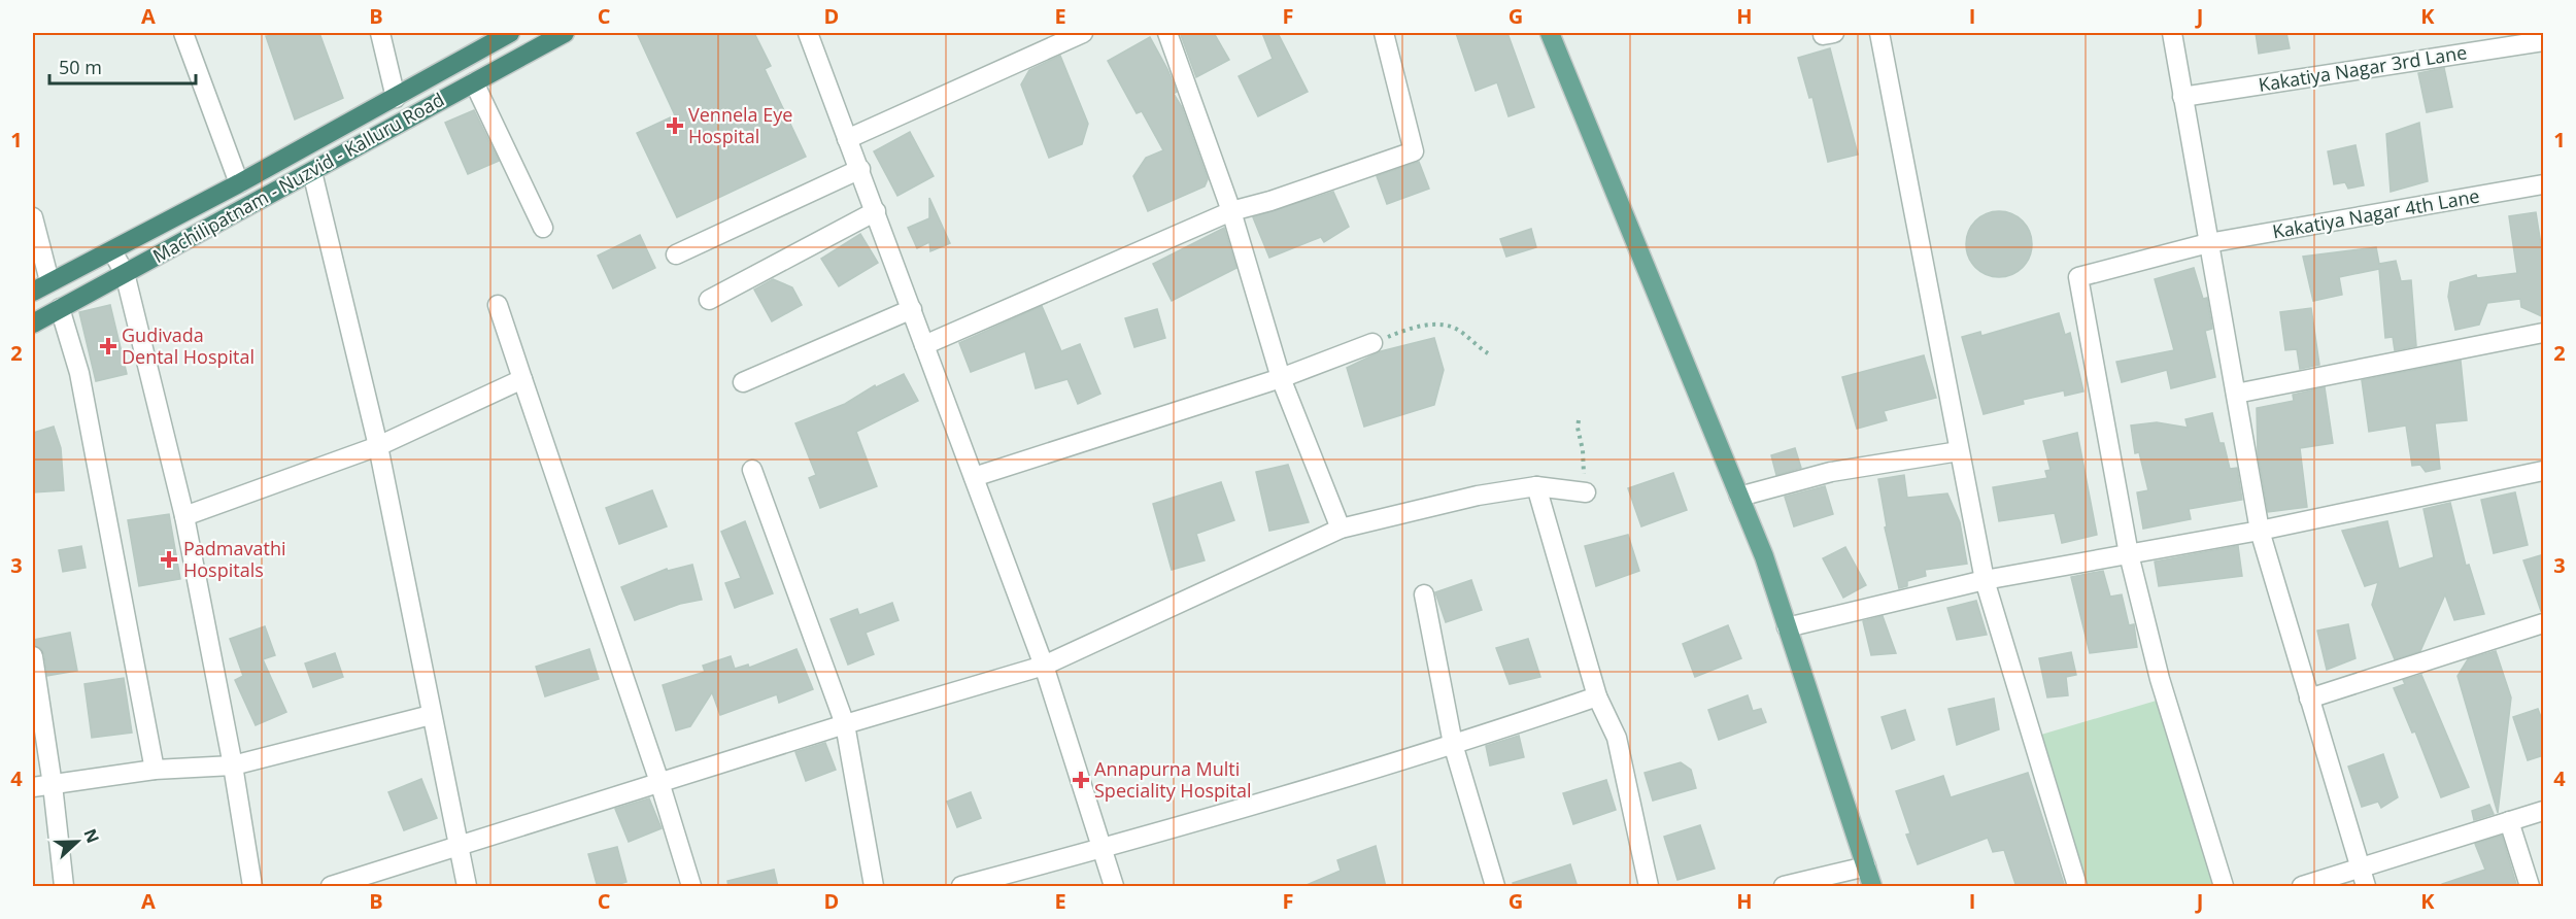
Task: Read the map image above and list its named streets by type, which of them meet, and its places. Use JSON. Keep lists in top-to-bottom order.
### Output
{
  "streets": {
    "highway": ["Machilipatnam - Nuzvid - Kalluru Road"],
    "street": ["Kakatiya Nagar 3rd Lane", "Kakatiya Nagar 4th Lane"]
  },
  "places": {
    "health": [
      "Vennela Eye Hospital",
      "Gudivada Dental Hospital",
      "Padmavathi Hospitals",
      "Annapurna Multi Speciality Hospital"
    ]
  },
  "scale_bar": "50 m",
  "north": "right",
  "grid": {
    "columns": [
      "A",
      "B",
      "C",
      "D",
      "E",
      "F",
      "G",
      "H",
      "I",
      "J",
      "K"
    ],
    "rows": [
      "1",
      "2",
      "3",
      "4"
    ]
  }
}
